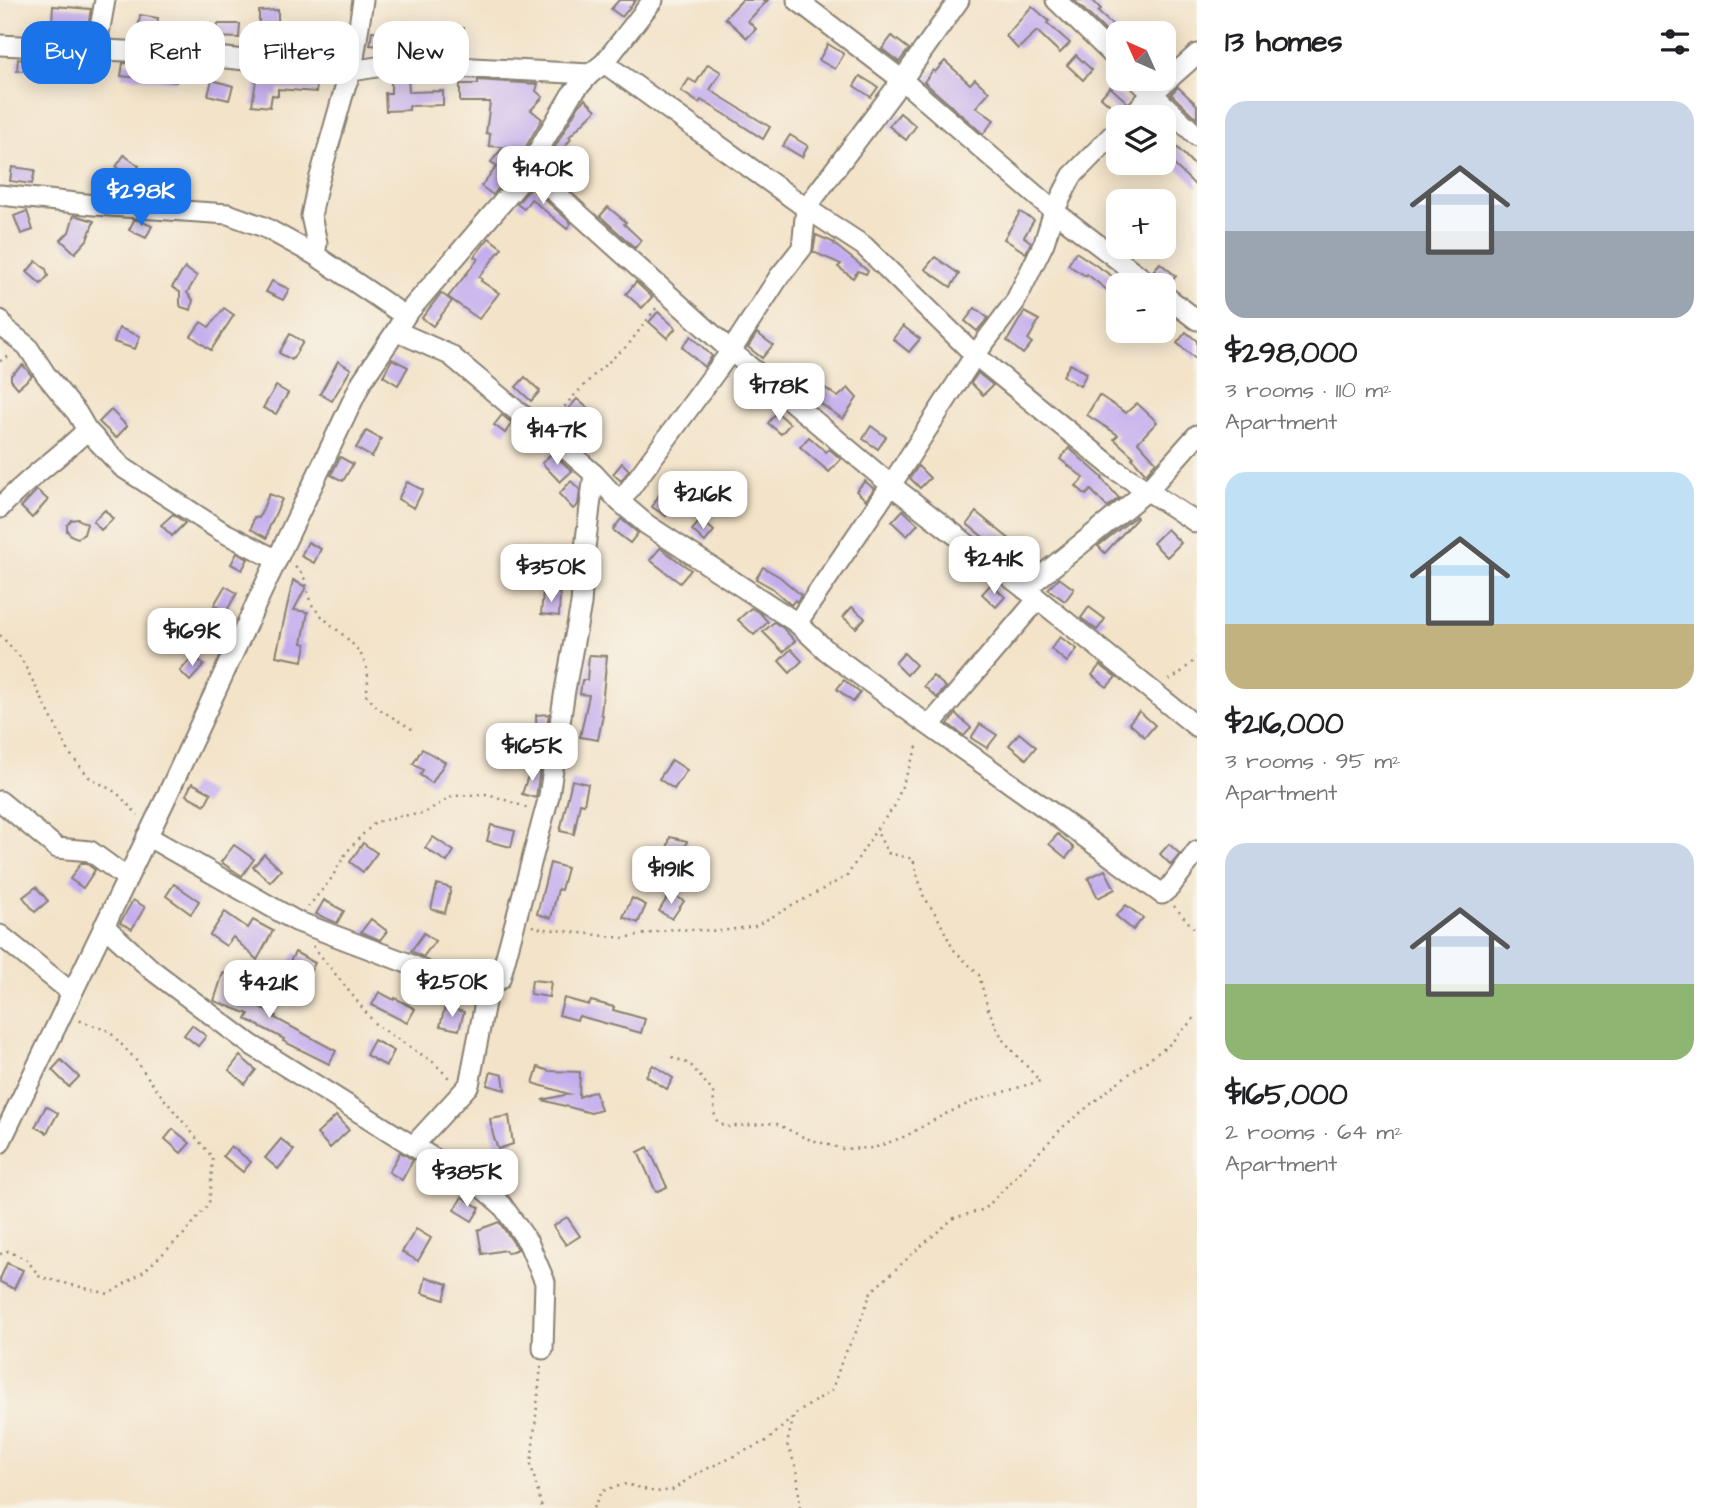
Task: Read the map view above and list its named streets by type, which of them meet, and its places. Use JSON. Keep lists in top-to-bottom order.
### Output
{
  "north": "top left",
  "page": {
    "heading": "13 homes",
    "map_buttons": ["+", "−"],
    "chip": [
      "Buy",
      "Rent",
      "Filters",
      "New"
    ],
    "list": [
      {
        "name": "$298,000",
        "note": "3 rooms · 110 m² · Apartment"
      },
      {
        "name": "$216,000",
        "note": "3 rooms · 95 m² · Apartment"
      },
      {
        "name": "$165,000",
        "note": "2 rooms · 64 m² · Apartment"
      }
    ],
    "price": [
      "$140K",
      "$298K",
      "$178K",
      "$147K",
      "$216K",
      "$241K",
      "$350K",
      "$169K",
      "$165K",
      "$191K",
      "$250K",
      "$421K",
      "$385K"
    ]
  }
}
